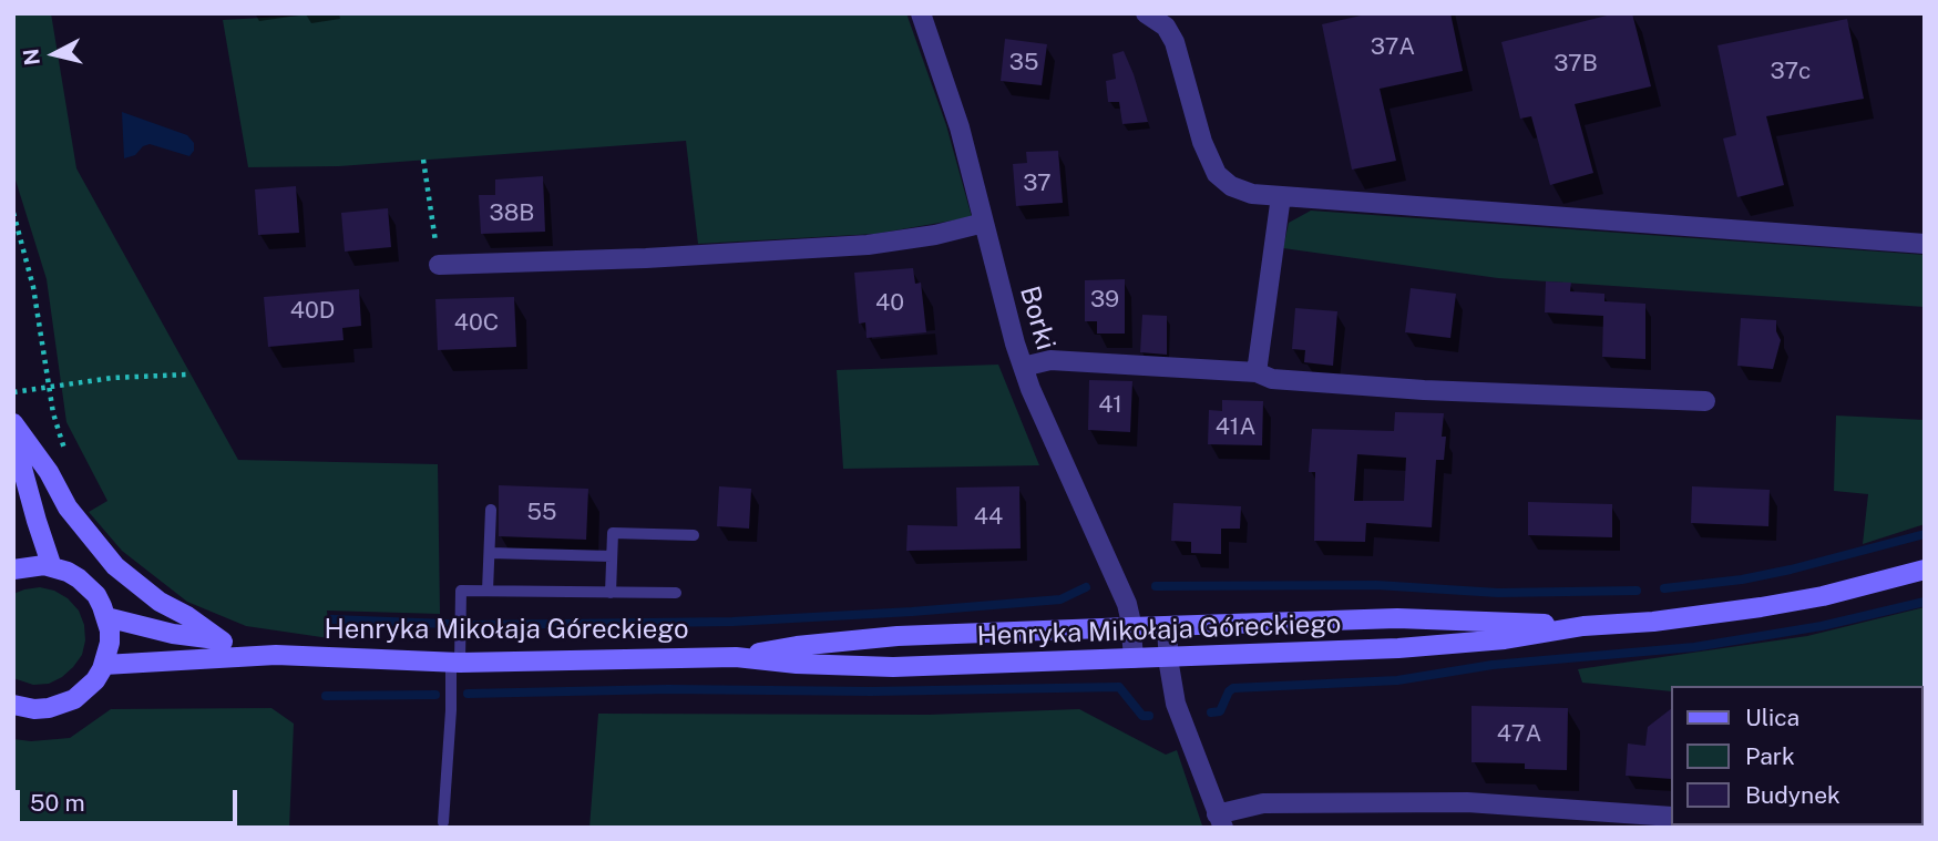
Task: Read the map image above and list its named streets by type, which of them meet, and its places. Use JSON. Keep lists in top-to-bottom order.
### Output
{
  "streets": {
    "main road": ["Henryka Mikołaja Góreckiego"],
    "street": ["Borki"]
  },
  "crossings": [
    ["Borki", "Henryka Mikołaja Góreckiego"]
  ],
  "house_numbers": [
    "37A",
    "35",
    "37B",
    "37c",
    "37",
    "38B",
    "39",
    "40",
    "40D",
    "40C",
    "41",
    "41A",
    "55",
    "44",
    "47A"
  ],
  "legend": ["Ulica", "Park", "Budynek"],
  "scale_bar": "50 m",
  "north": "left"
}
